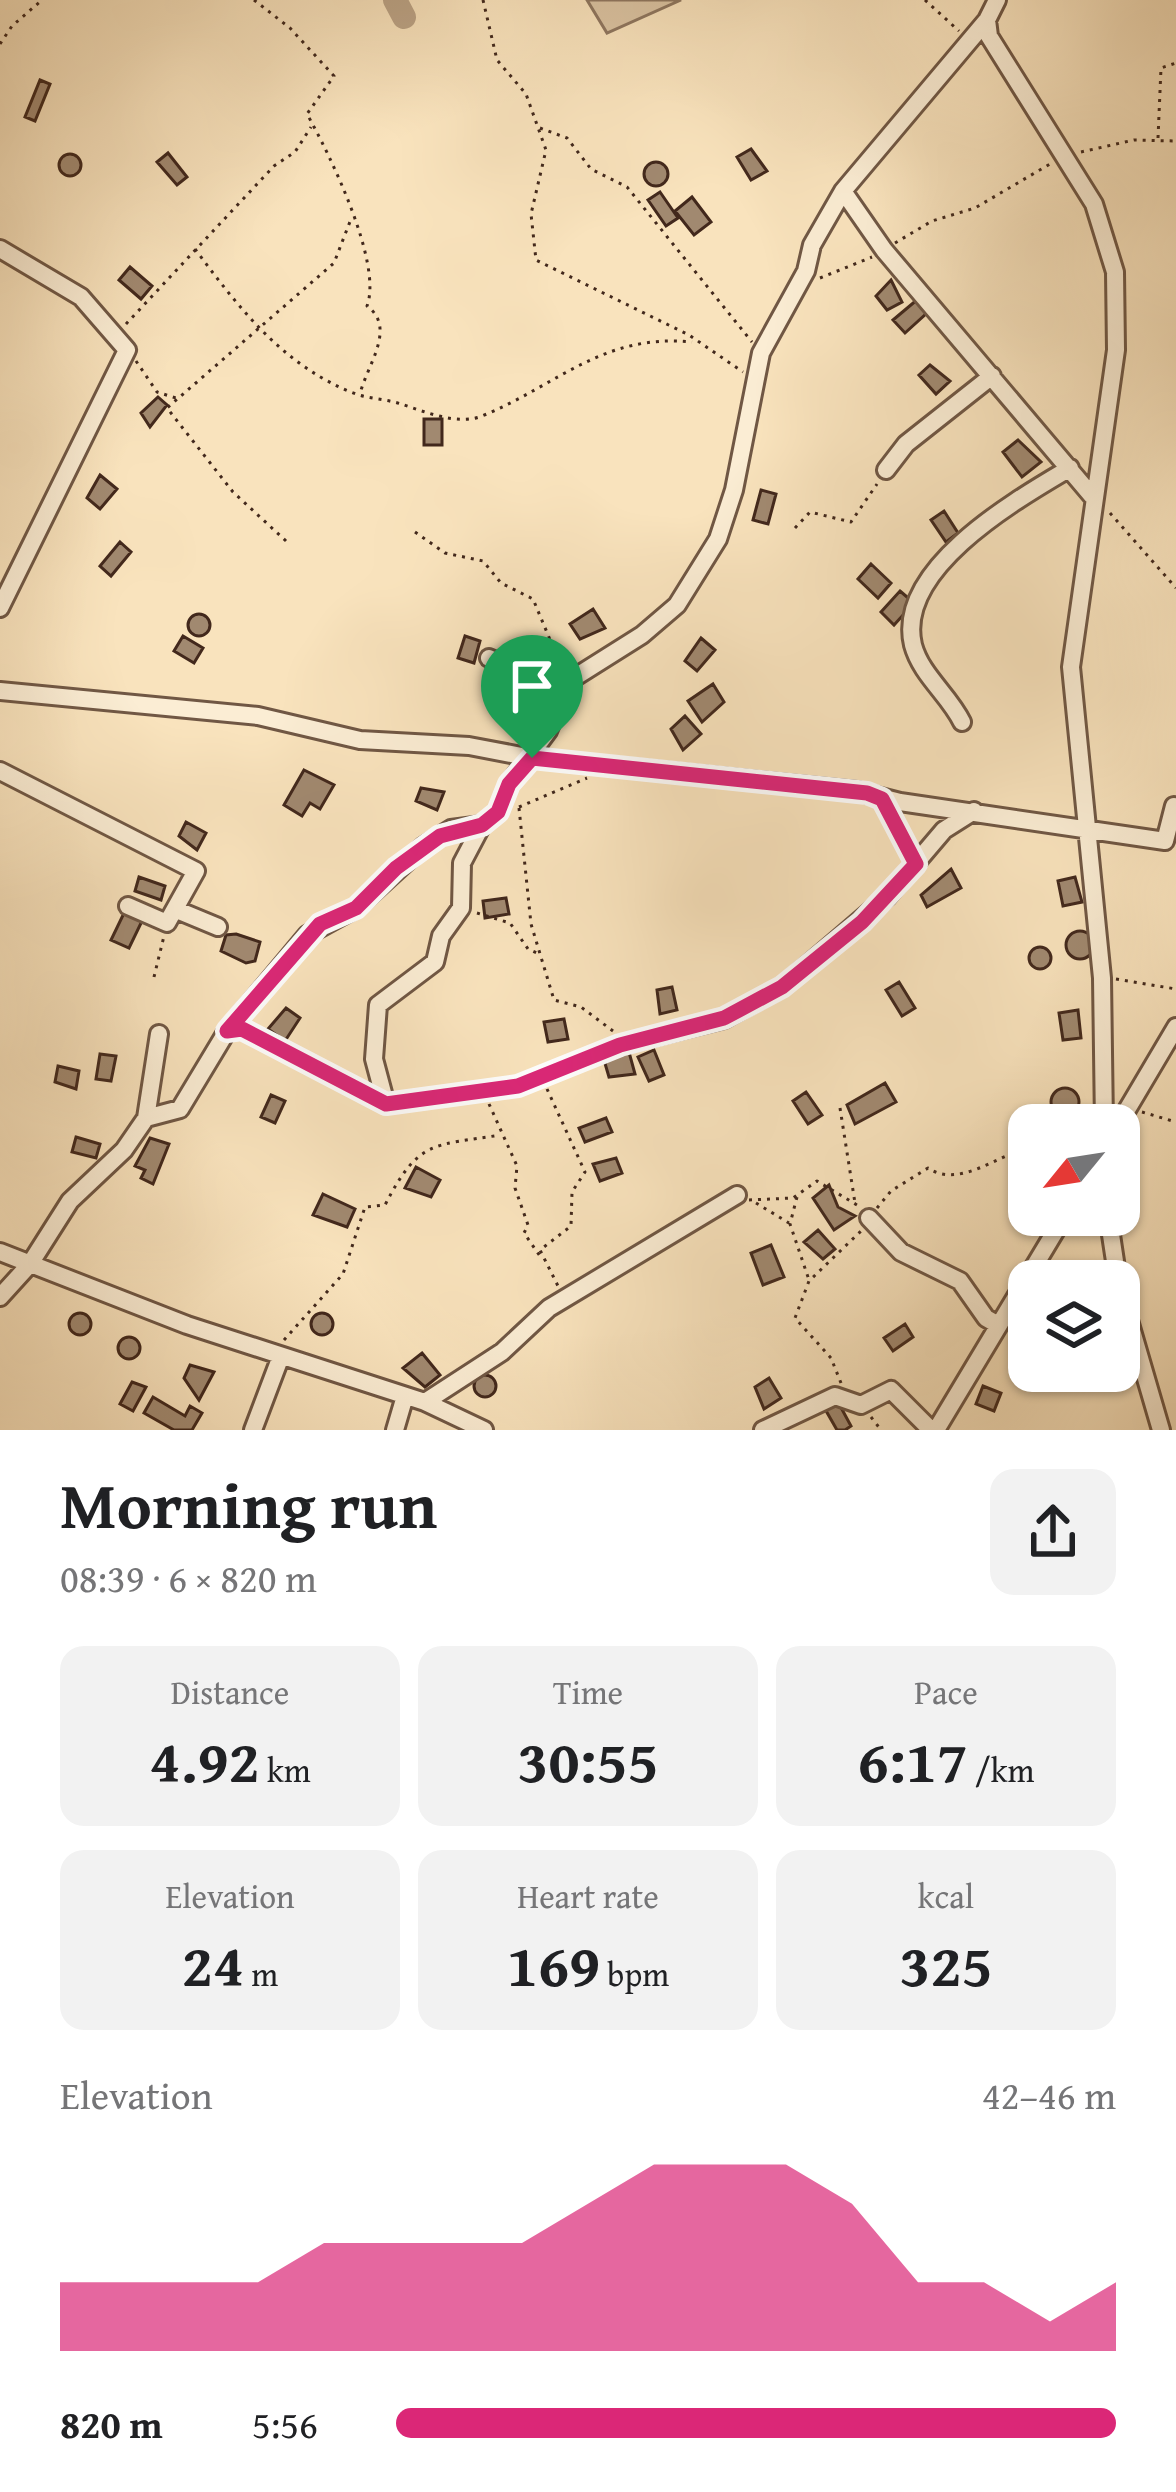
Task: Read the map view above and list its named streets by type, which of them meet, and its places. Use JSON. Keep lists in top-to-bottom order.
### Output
{
  "north": "bottom left",
  "page": {
    "heading": ["Morning run", "08:39 · 6 × 820 m"],
    "stats": [
      ["Distance", "4.92 km"],
      ["Time", "30:55"],
      ["Pace", "6:17 /km"],
      ["Elevation", "24 m"],
      ["Heart rate", "169 bpm"],
      ["kcal", "325"]
    ],
    "chart": ["Elevation", "42–46 m"],
    "list": [
      {
        "name": "820 m",
        "note": "5:56"
      }
    ]
  }
}
